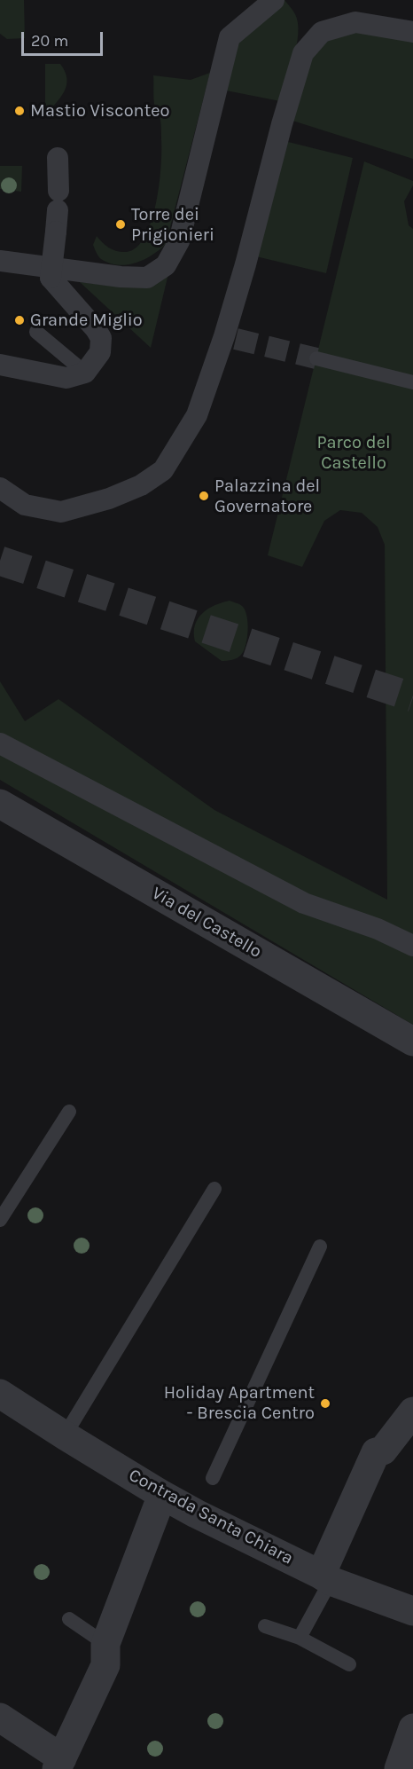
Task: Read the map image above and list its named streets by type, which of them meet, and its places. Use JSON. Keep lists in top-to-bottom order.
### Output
{
  "streets": {
    "street": ["Via del Castello", "Contrada Santa Chiara"]
  },
  "parks": ["Parco del Castello"],
  "places": [
    "Mastio Visconteo",
    "Torre dei Prigionieri",
    "Grande Miglio",
    "Palazzina del Governatore",
    "Holiday Apartment - Brescia Centro"
  ],
  "scale_bar": "20 m"
}
